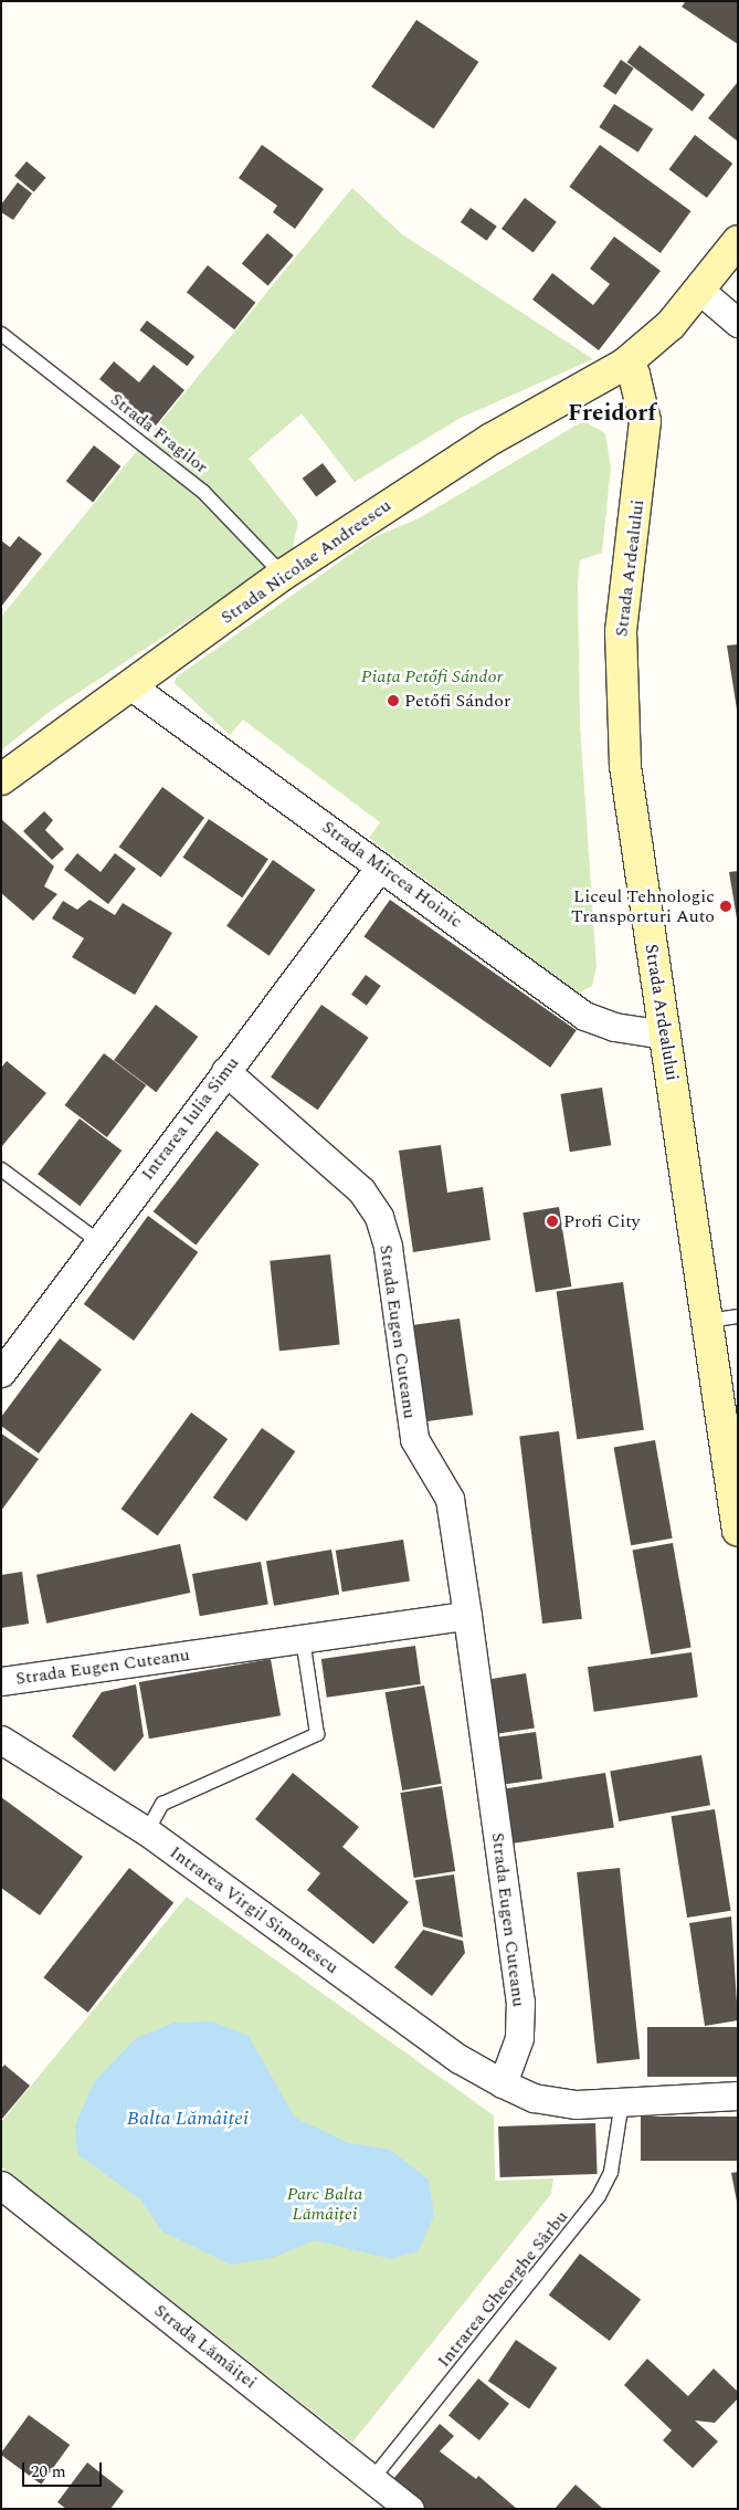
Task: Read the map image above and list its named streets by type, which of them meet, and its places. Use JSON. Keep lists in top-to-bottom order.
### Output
{
  "streets": {
    "street": [
      "Strada Nicolae Andreescu",
      "Strada Ardealului",
      "Strada Mircea Hoinic",
      "Intrarea Iulia Simu",
      "Strada Eugen Cuteanu",
      "Intrarea Virgil Simonescu",
      "Strada Lămâiței"
    ],
    "lane": ["Strada Fragilor", "Intrarea Gheorghe Sârbu"]
  },
  "crossings": [
    ["Strada Fragilor", "Strada Nicolae Andreescu"],
    ["Strada Nicolae Andreescu", "Strada Ardealului"],
    ["Strada Nicolae Andreescu", "Strada Mircea Hoinic"],
    ["Strada Ardealului", "Strada Mircea Hoinic"],
    ["Strada Mircea Hoinic", "Intrarea Iulia Simu"],
    ["Intrarea Iulia Simu", "Strada Eugen Cuteanu"],
    ["Strada Eugen Cuteanu", "Intrarea Virgil Simonescu"],
    ["Intrarea Gheorghe Sârbu", "Strada Lămâiței"]
  ],
  "districts": ["Freidorf"],
  "water": ["Balta Lămâiței"],
  "parks": ["Piața Petőfi Sándor", "Parc Balta Lămâiței"],
  "places": ["Petőfi Sándor", "Liceul Tehnologic Transporturi Auto", "Profi City"],
  "scale_bar": "20 m"
}
